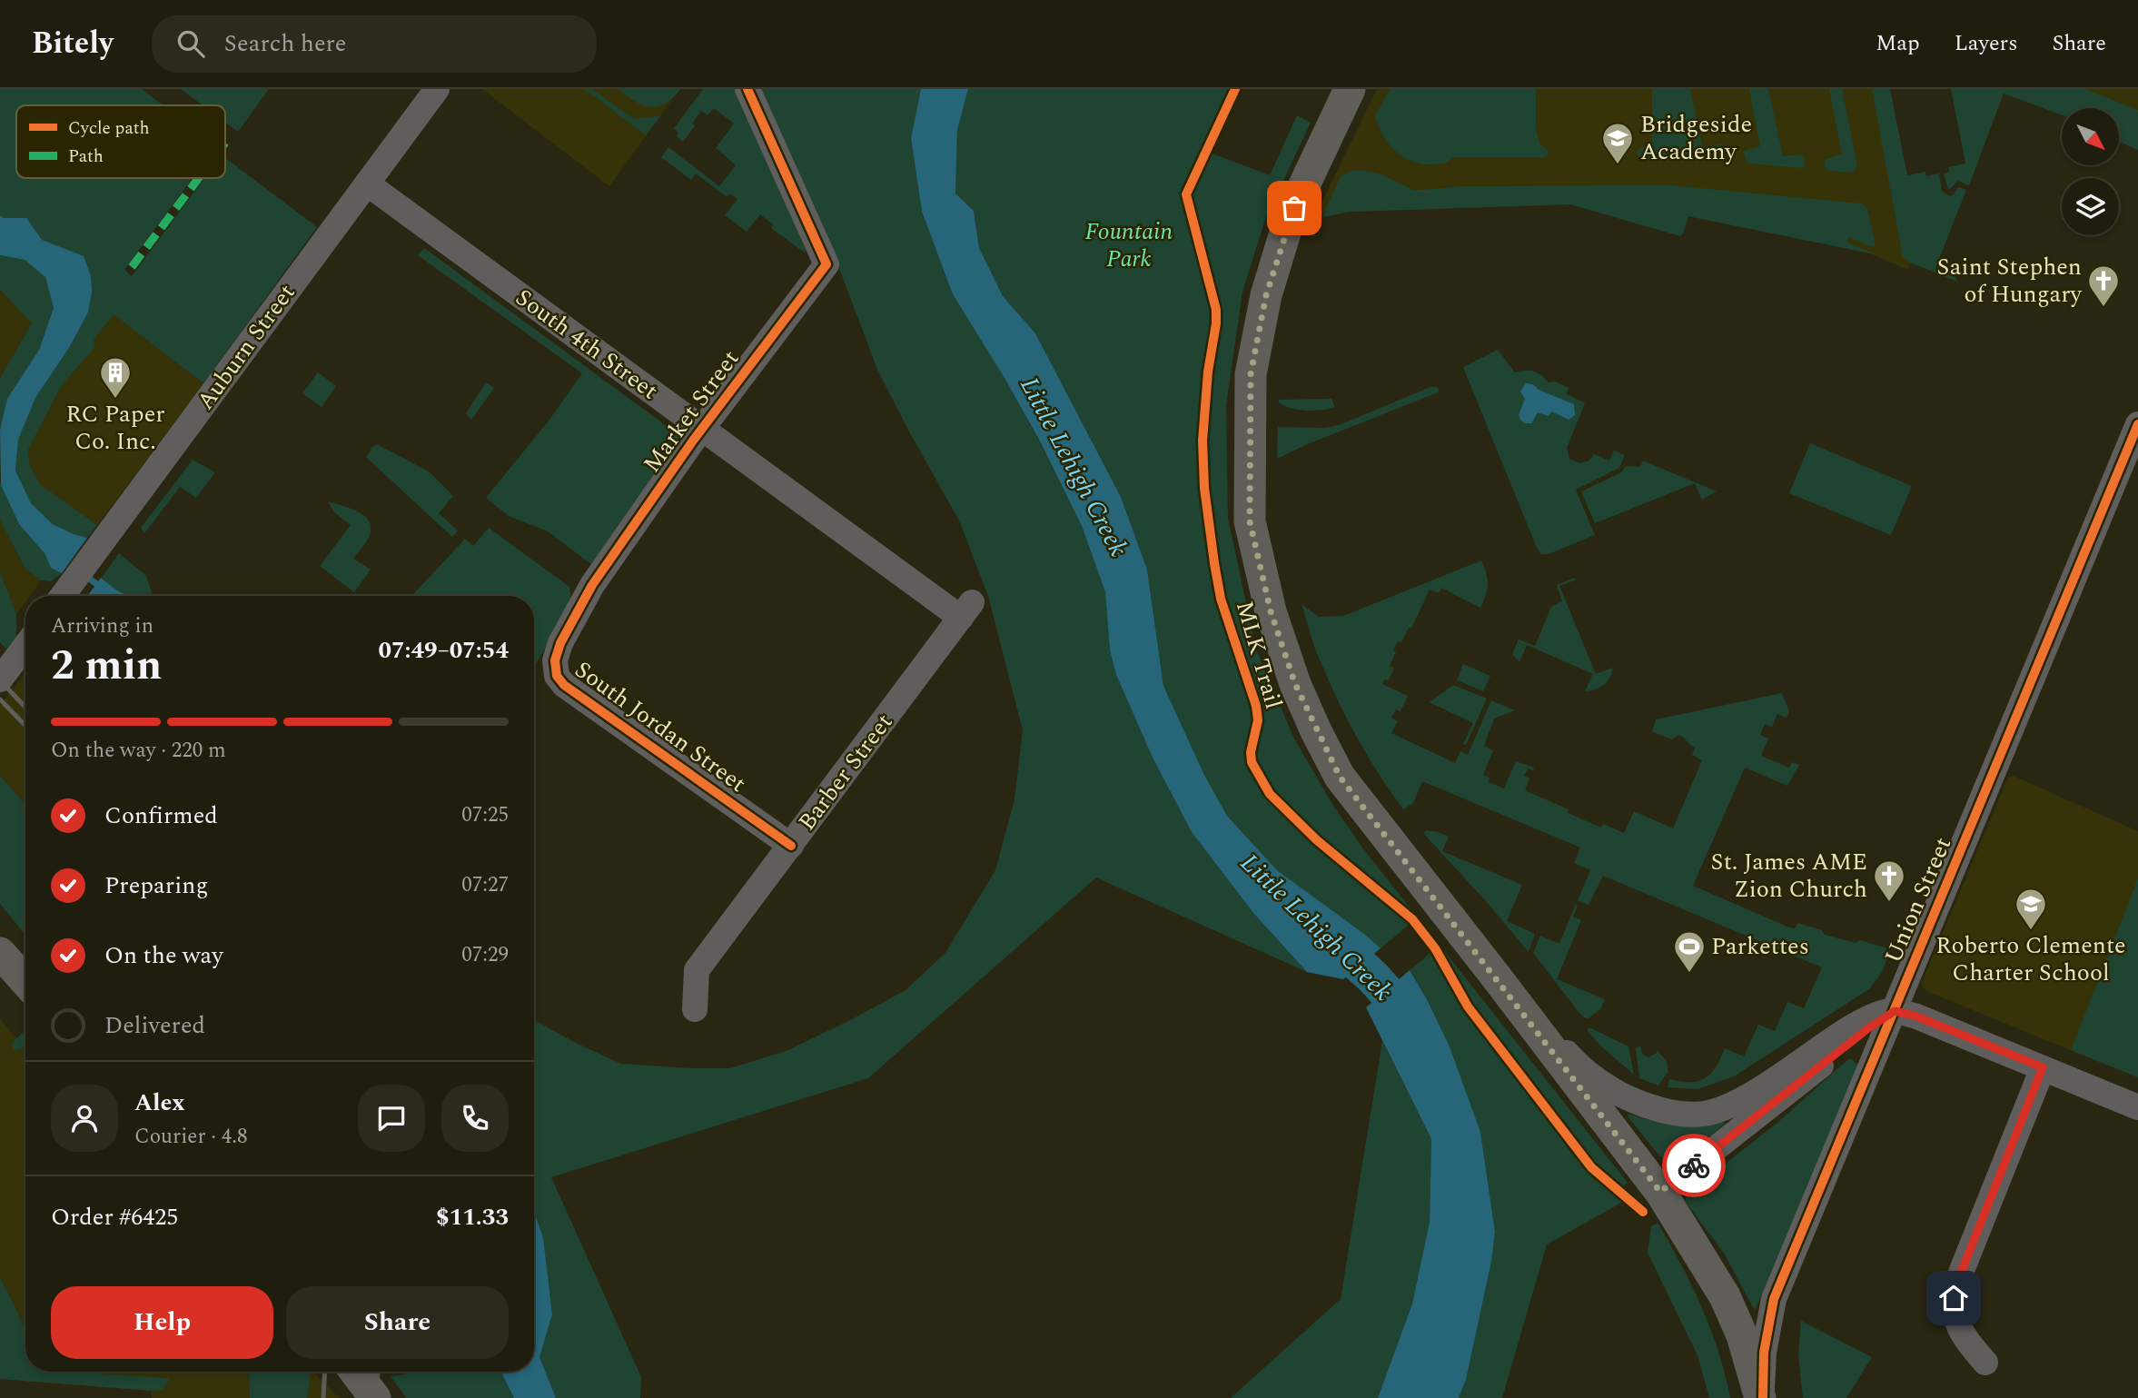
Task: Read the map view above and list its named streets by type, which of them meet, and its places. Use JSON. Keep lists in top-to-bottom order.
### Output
{
  "streets": {
    "street": [
      "South 4th Street",
      "Auburn Street",
      "Market Street",
      "South Jordan Street",
      "Barber Street",
      "Union Street"
    ],
    "cycle path": ["MLK Trail"]
  },
  "crossings": [
    ["South 4th Street", "Auburn Street"],
    ["South 4th Street", "Market Street"],
    ["South 4th Street", "Barber Street"],
    ["Market Street", "South Jordan Street"],
    ["South Jordan Street", "Barber Street"]
  ],
  "water": ["Little Lehigh Creek"],
  "parks": ["Fountain Park"],
  "places": {
    "school or university": ["Bridgeside Academy", "Roberto Clemente Charter School"],
    "church": ["Saint Stephen of Hungary", "St. James AME Zion Church"],
    "building": ["RC Paper Co. Inc."],
    "sports": ["Parkettes"]
  },
  "legend": ["Cycle path", "Path"],
  "north": "bottom right",
  "page": {
    "header": "Bitely",
    "search": "Search here",
    "nav": ["Map", "Layers", "Share"],
    "heading": ["2 min", "Arriving in", "07:49–07:54"],
    "panel": [
      "Alex",
      "Courier · 4.8",
      "Order #6425",
      "$11.33"
    ],
    "bar": "On the way · 220 m",
    "list": [
      ["Confirmed", "07:25"],
      ["Preparing", "07:27"],
      ["On the way", "07:29"],
      "Delivered"
    ],
    "buttons": ["Help", "Share"]
  }
}
